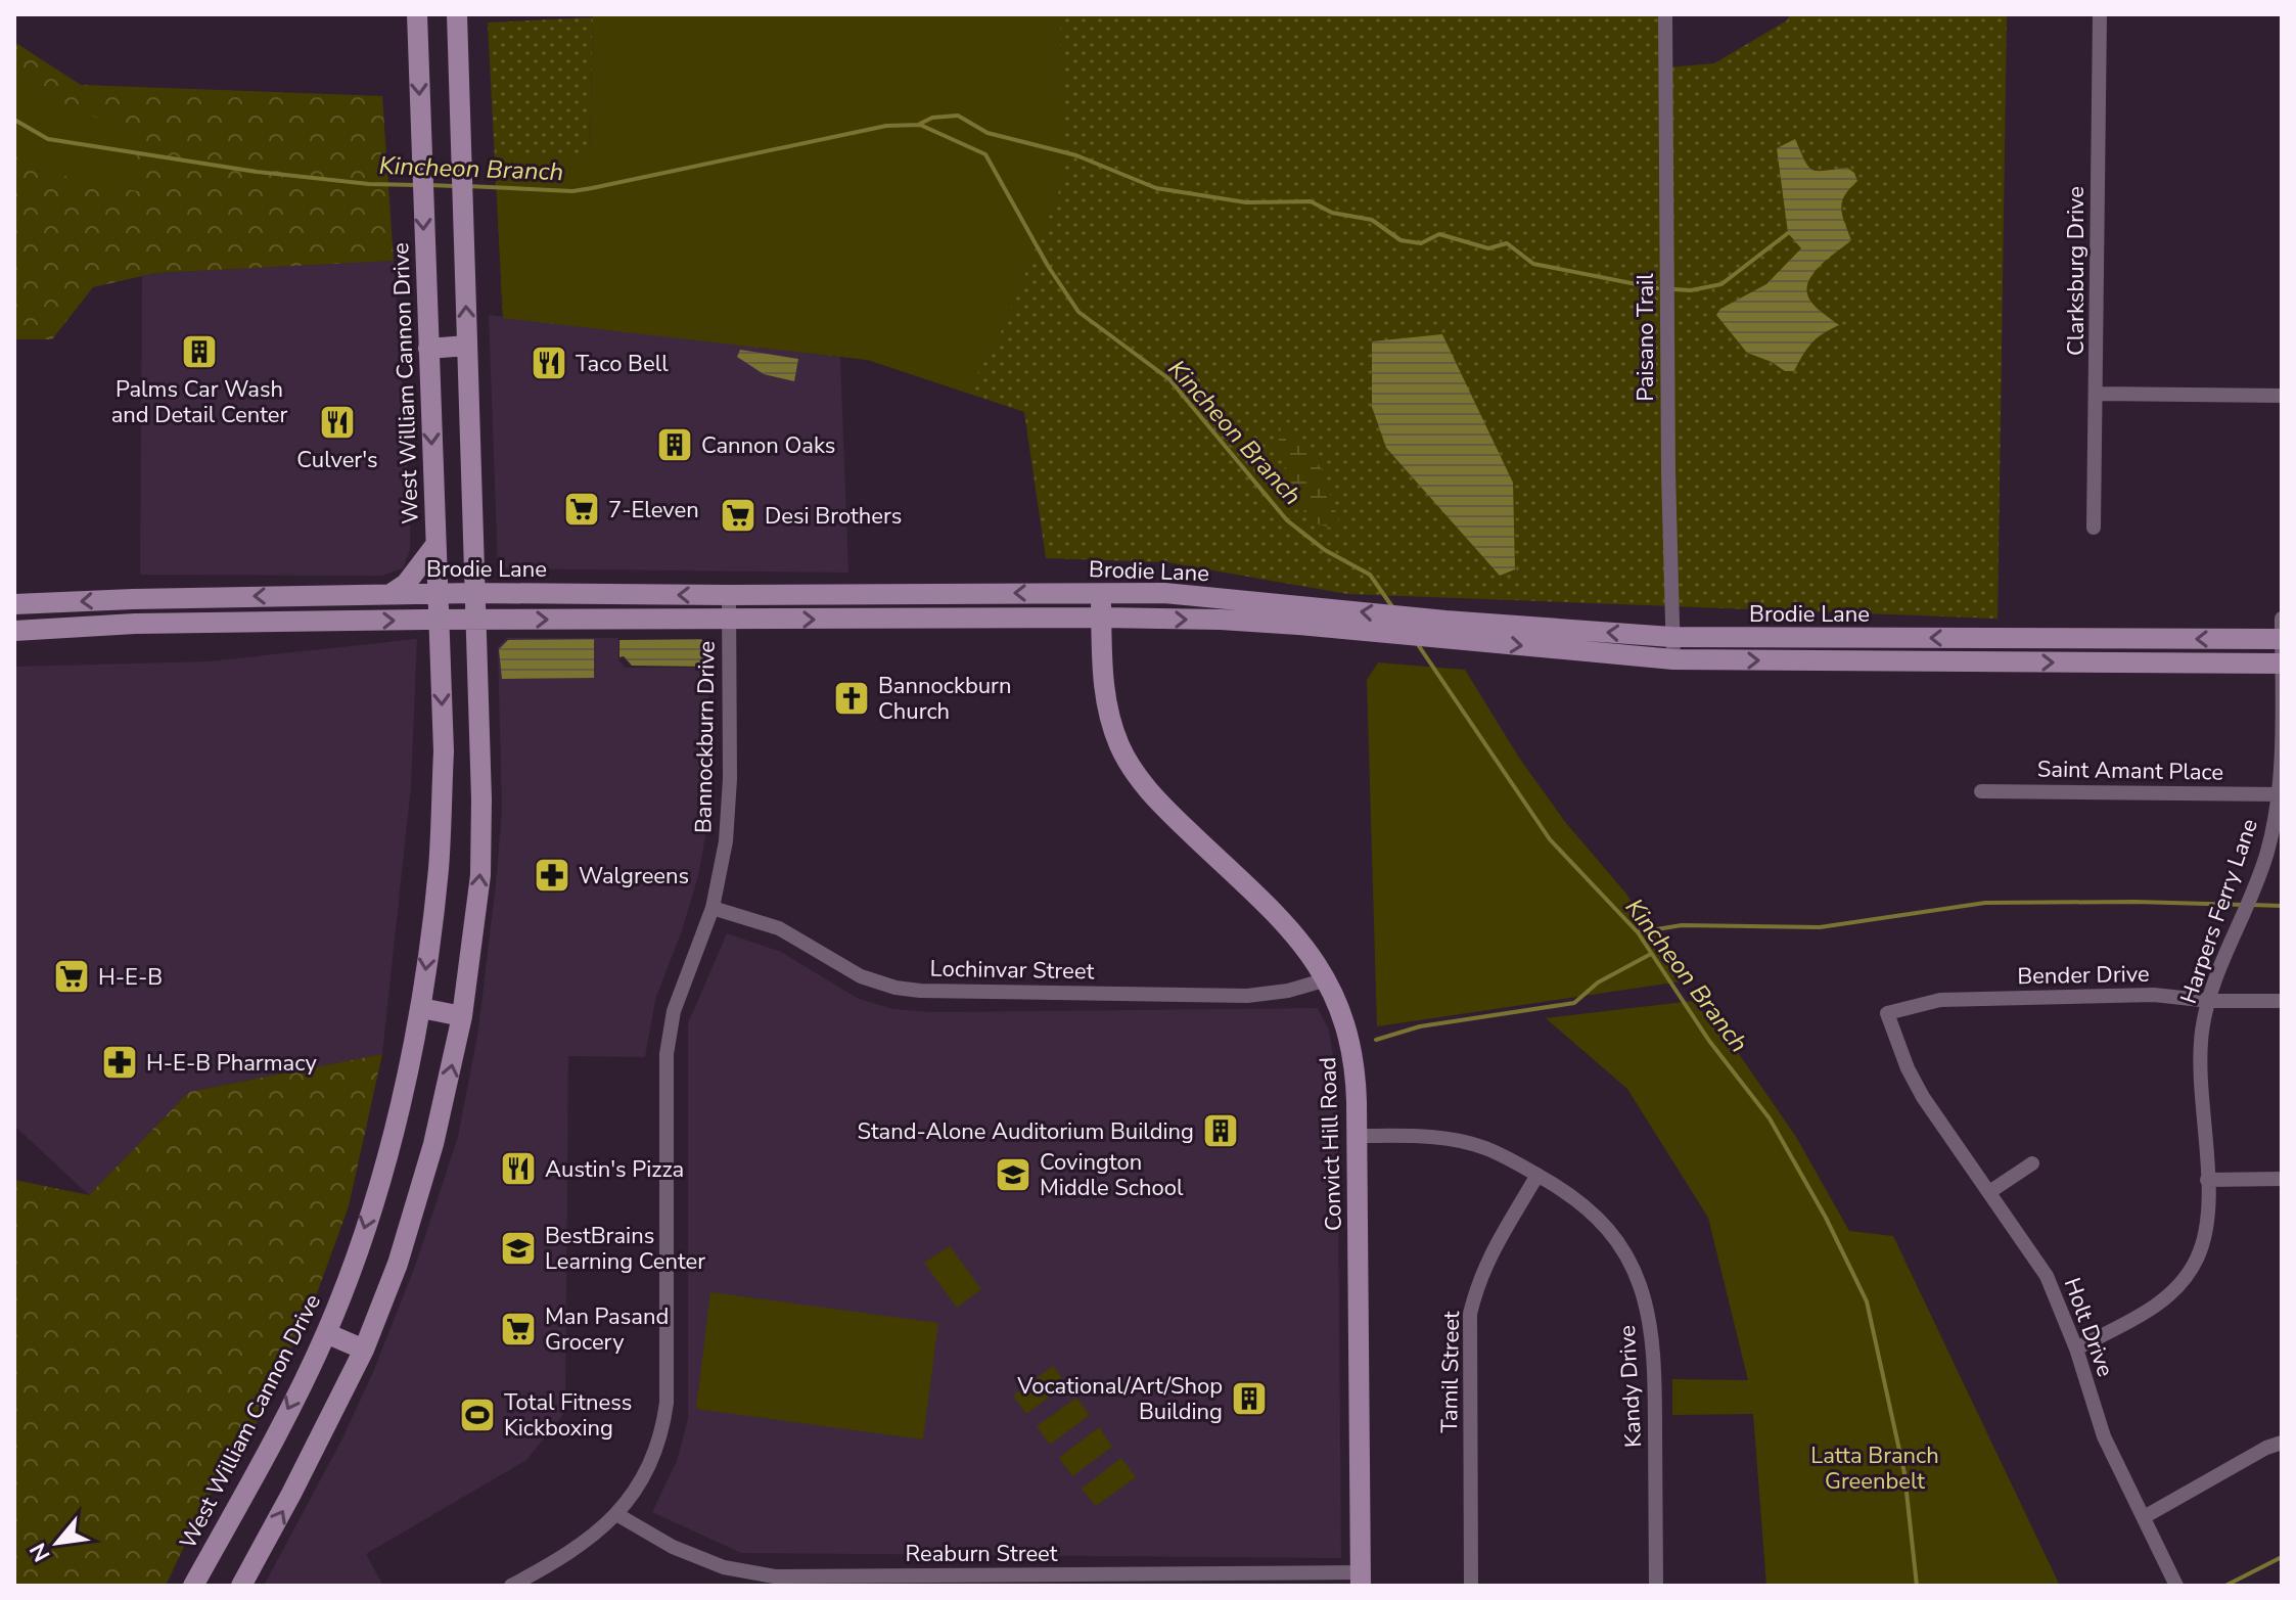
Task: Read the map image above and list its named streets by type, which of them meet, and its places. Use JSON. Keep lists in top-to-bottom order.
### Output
{
  "streets": {
    "main road": ["West William Cannon Drive", "Brodie Lane", "Convict Hill Road"],
    "street": [
      "Clarksburg Drive",
      "Paisano Trail",
      "Bannockburn Drive",
      "Saint Amant Place",
      "Harpers Ferry Lane",
      "Lochinvar Street",
      "Bender Drive",
      "Holt Drive",
      "Tamil Street",
      "Kandy Drive",
      "Reaburn Street"
    ]
  },
  "crossings": [
    ["Paisano Trail", "Brodie Lane"],
    ["West William Cannon Drive", "Brodie Lane"],
    ["Brodie Lane", "Bannockburn Drive"],
    ["Brodie Lane", "Harpers Ferry Lane"],
    ["Brodie Lane", "Convict Hill Road"],
    ["Bannockburn Drive", "Lochinvar Street"],
    ["Bannockburn Drive", "Reaburn Street"],
    ["Saint Amant Place", "Harpers Ferry Lane"],
    ["Harpers Ferry Lane", "Bender Drive"],
    ["Harpers Ferry Lane", "Holt Drive"],
    ["Lochinvar Street", "Convict Hill Road"],
    ["Bender Drive", "Holt Drive"],
    ["Convict Hill Road", "Kandy Drive"],
    ["Convict Hill Road", "Reaburn Street"],
    ["Tamil Street", "Kandy Drive"]
  ],
  "water": ["Kincheon Branch"],
  "parks": ["Latta Branch Greenbelt"],
  "places": {
    "building": [
      "Palms Car Wash and Detail Center",
      "Cannon Oaks",
      "Stand-Alone Auditorium Building",
      "Vocational/Art/Shop Building"
    ],
    "restaurant": ["Taco Bell", "Culver's", "Austin's Pizza"],
    "supermarket": [
      "7-Eleven",
      "Desi Brothers",
      "H-E-B",
      "Man Pasand Grocery"
    ],
    "church": ["Bannockburn Church"],
    "pharmacy": ["Walgreens", "H-E-B Pharmacy"],
    "school or university": ["Covington Middle School", "BestBrains Learning Center"],
    "sports": ["Total Fitness Kickboxing"]
  },
  "north": "bottom left"
}
